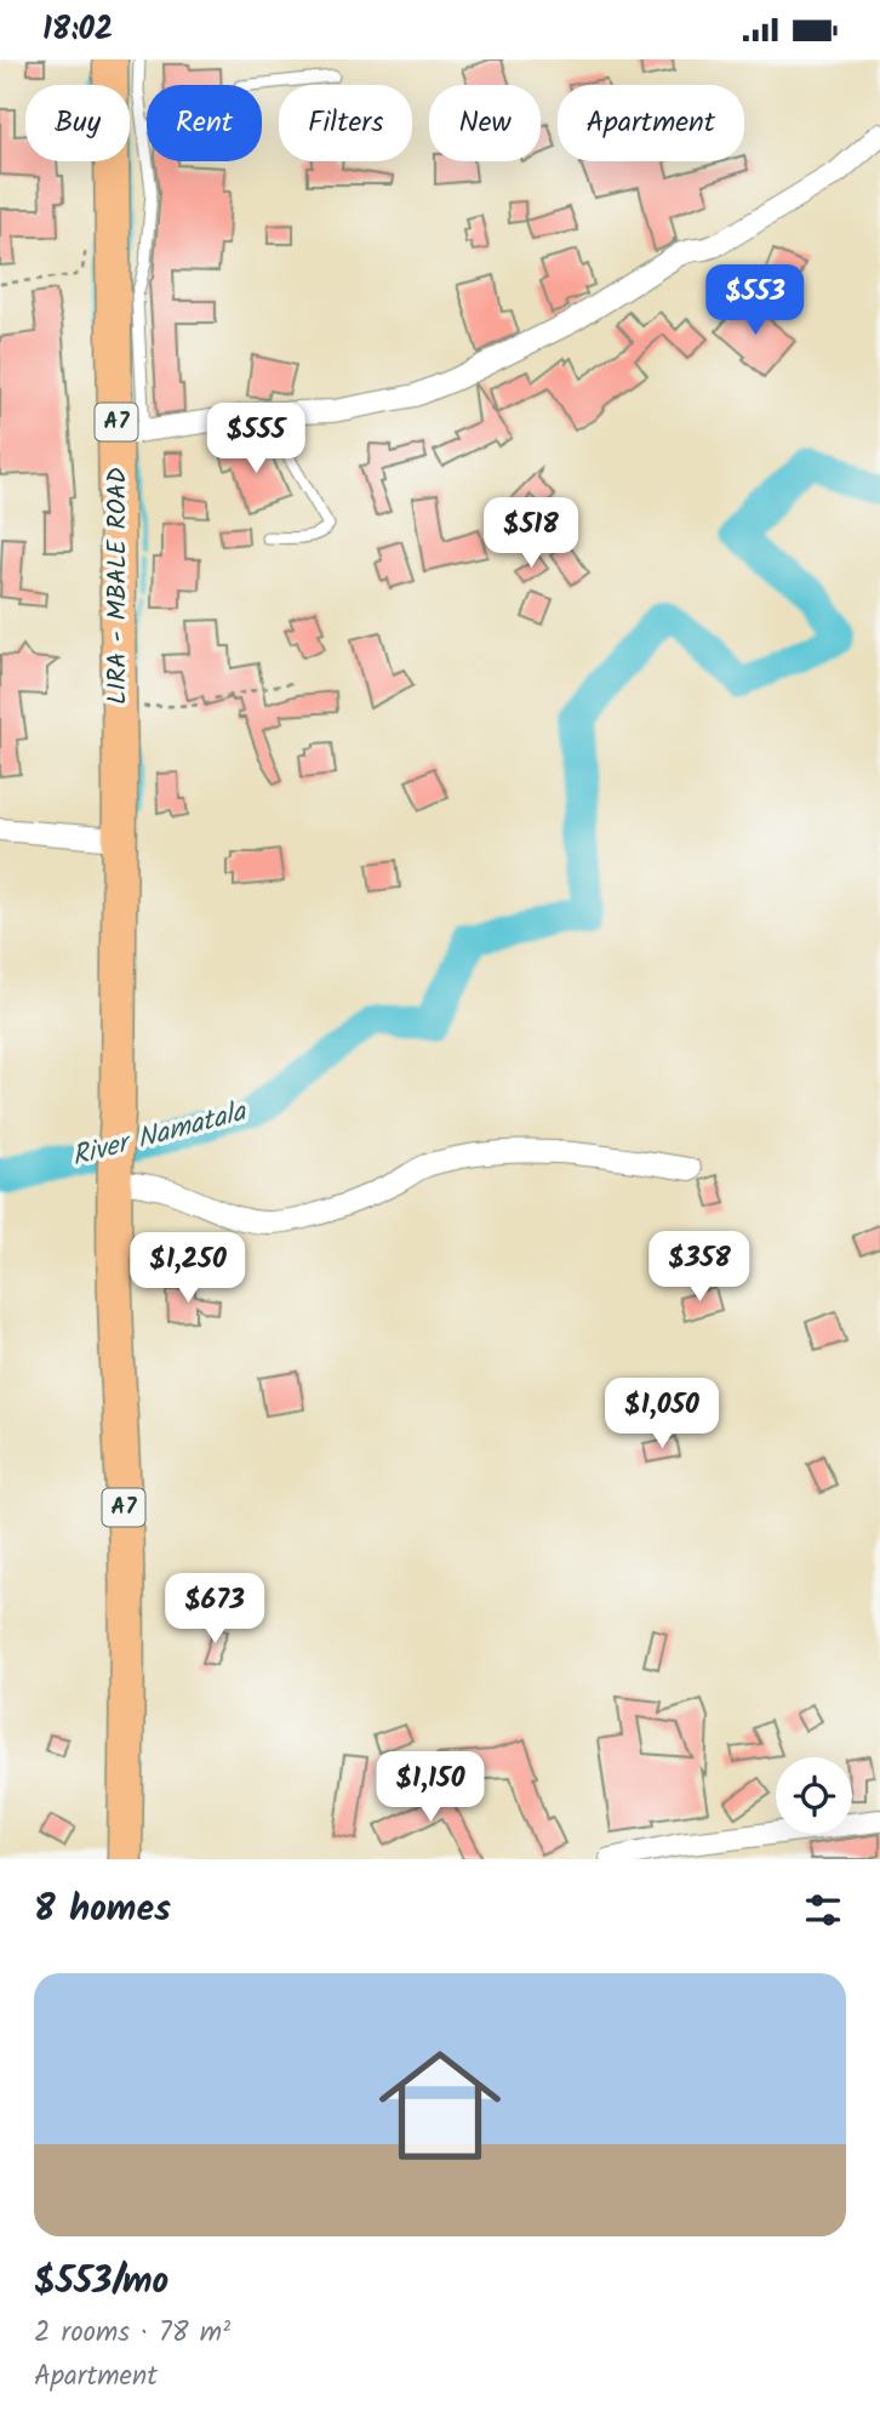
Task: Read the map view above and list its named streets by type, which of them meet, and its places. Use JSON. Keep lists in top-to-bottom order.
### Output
{
  "streets": {
    "main road": ["A7", "LIRA - MBALE ROAD"]
  },
  "crossings": [
    ["A7", "LIRA - MBALE ROAD"]
  ],
  "water": ["River Namatala"],
  "page": {
    "status": "18:02",
    "chip": [
      "Buy",
      "Rent",
      "Filters",
      "New",
      "Apartment"
    ],
    "price": [
      "$553",
      "$555",
      "$518",
      "$358",
      "$1,250",
      "$1,050",
      "$673",
      "$1,150"
    ],
    "heading": "8 homes",
    "list": [
      {
        "name": "$553/mo",
        "note": "2 rooms · 78 m² · Apartment"
      }
    ]
  }
}
